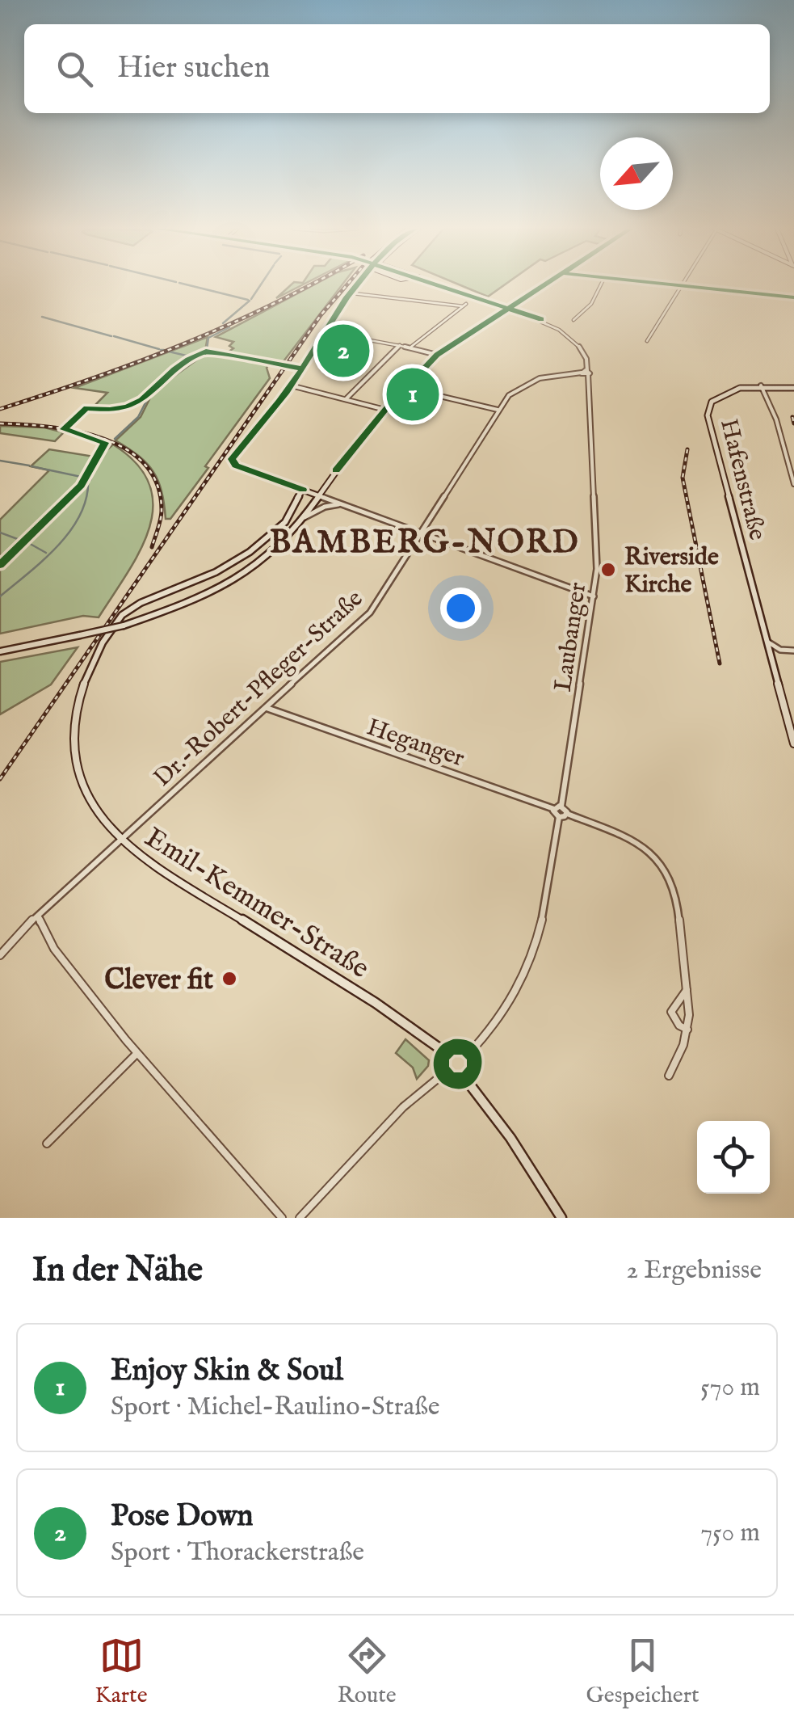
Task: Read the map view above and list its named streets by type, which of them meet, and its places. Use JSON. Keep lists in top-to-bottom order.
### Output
{
  "streets": {
    "street": [
      "Hafenstraße",
      "Laubanger",
      "Dr.-Robert-Pfleger-Straße",
      "Heganger",
      "Emil-Kemmer-Straße"
    ]
  },
  "crossings": [
    ["Laubanger", "Dr.-Robert-Pfleger-Straße"],
    ["Dr.-Robert-Pfleger-Straße", "Heganger"],
    ["Dr.-Robert-Pfleger-Straße", "Emil-Kemmer-Straße"]
  ],
  "districts": ["BAMBERG-NORD"],
  "places": ["Riverside Kirche", "Clever fit"],
  "north": "bottom left",
  "page": {
    "search": "Hier suchen",
    "pins": ["2", "1"],
    "heading": ["In der Nähe", "2 Ergebnisse"],
    "list": [
      {
        "mark": "1",
        "name": "Enjoy Skin & Soul",
        "note": "Sport · Michel-Raulino-Straße",
        "value": "570 m"
      },
      {
        "mark": "2",
        "name": "Pose Down",
        "note": "Sport · Thorackerstraße",
        "value": "750 m"
      }
    ],
    "nav": ["Karte", "Route", "Gespeichert"]
  }
}
